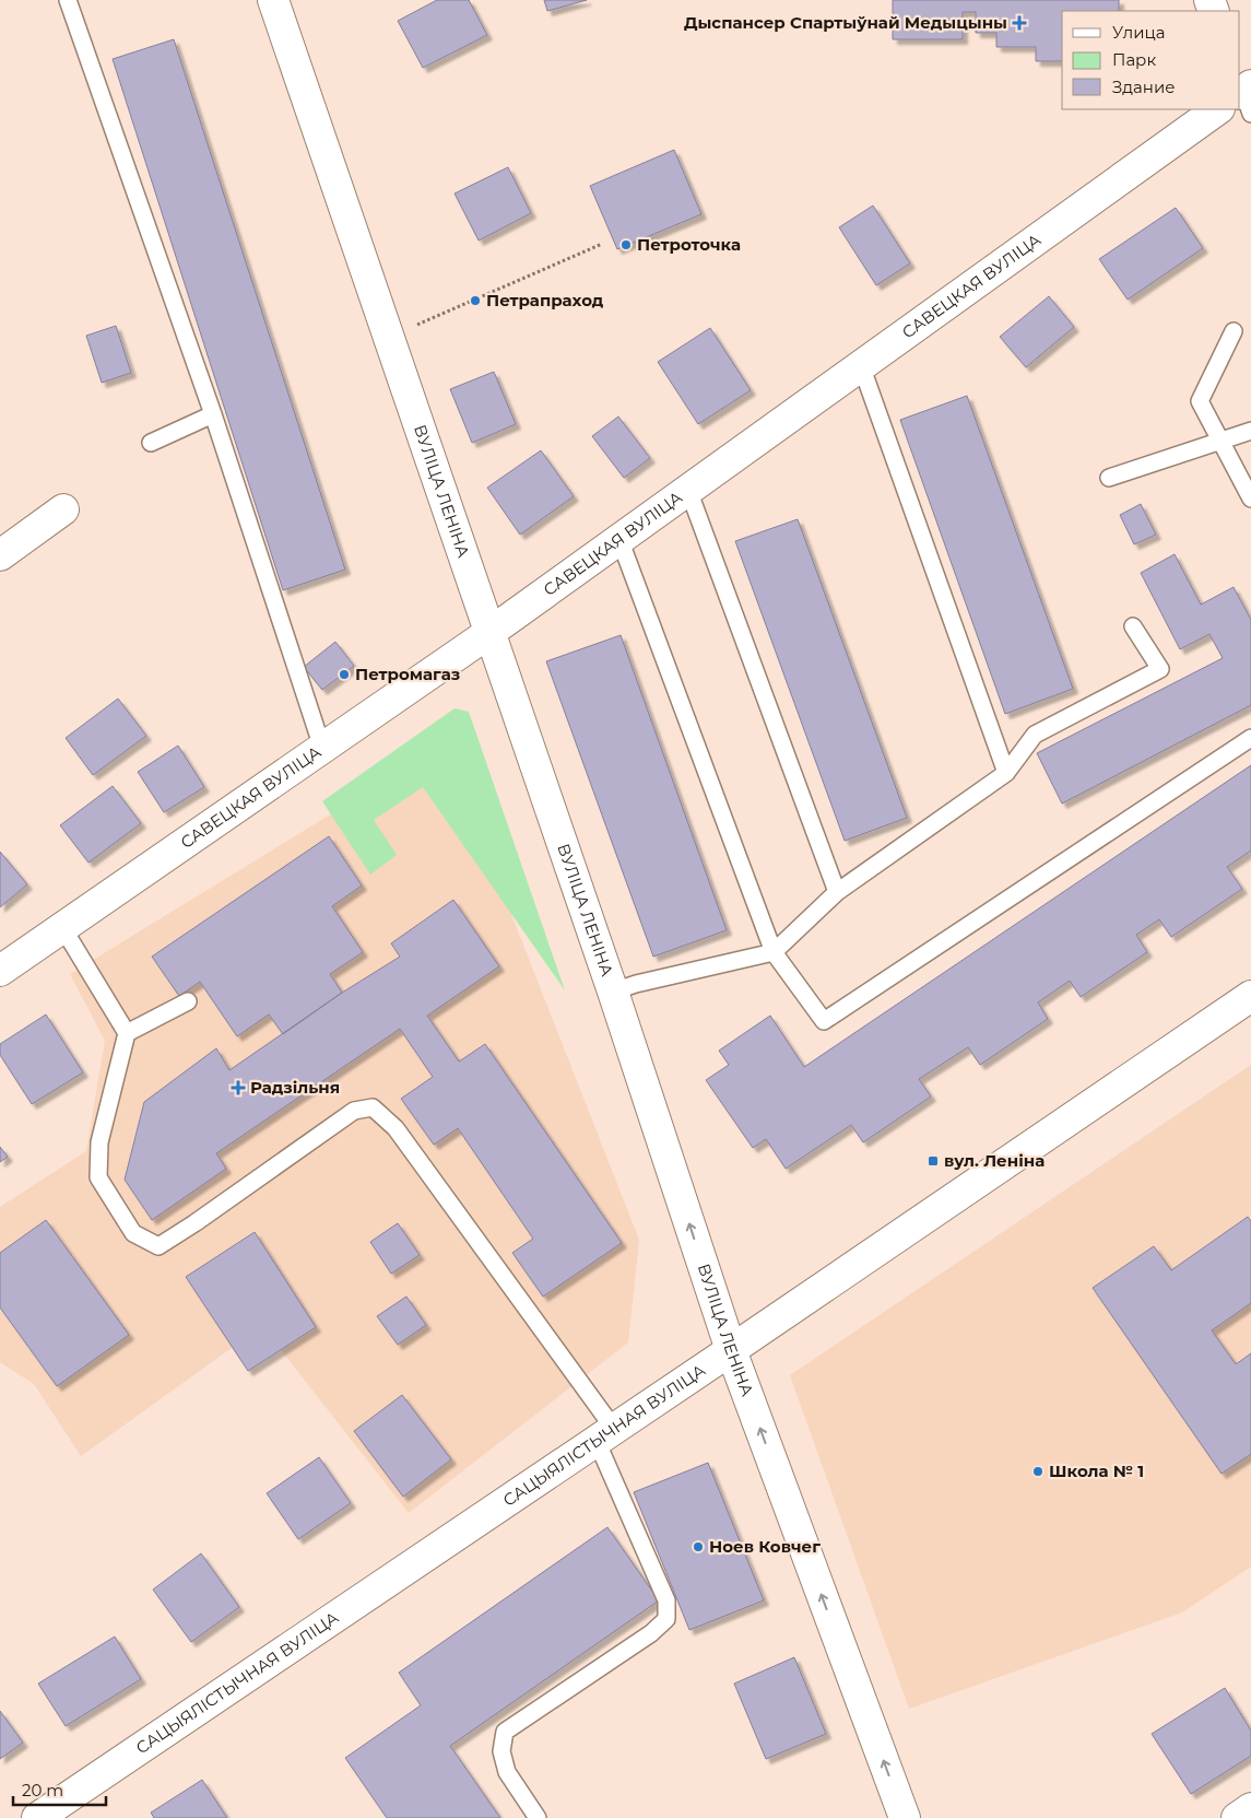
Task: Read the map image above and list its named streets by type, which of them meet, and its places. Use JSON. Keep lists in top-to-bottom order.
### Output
{
  "streets": {
    "street": ["САВЕЦКАЯ ВУЛІЦА", "ВУЛІЦА ЛЕНІНА", "САЦЫЯЛІСТЫЧНАЯ ВУЛІЦА"]
  },
  "crossings": [
    ["САВЕЦКАЯ ВУЛІЦА", "ВУЛІЦА ЛЕНІНА"],
    ["ВУЛІЦА ЛЕНІНА", "САЦЫЯЛІСТЫЧНАЯ ВУЛІЦА"]
  ],
  "one_way": ["ВУЛІЦА ЛЕНІНА"],
  "places": {
    "health": ["Дыспансер Спартыўнай Медыцыны", "Радзільня"],
    "other": [
      "Петроточка",
      "Петрапраход",
      "Петромагаз",
      "Школа № 1",
      "Ноев Ковчег"
    ],
    "transit": ["вул. Леніна"]
  },
  "legend": ["Улица", "Парк", "Здание"],
  "scale_bar": "20 m"
}
